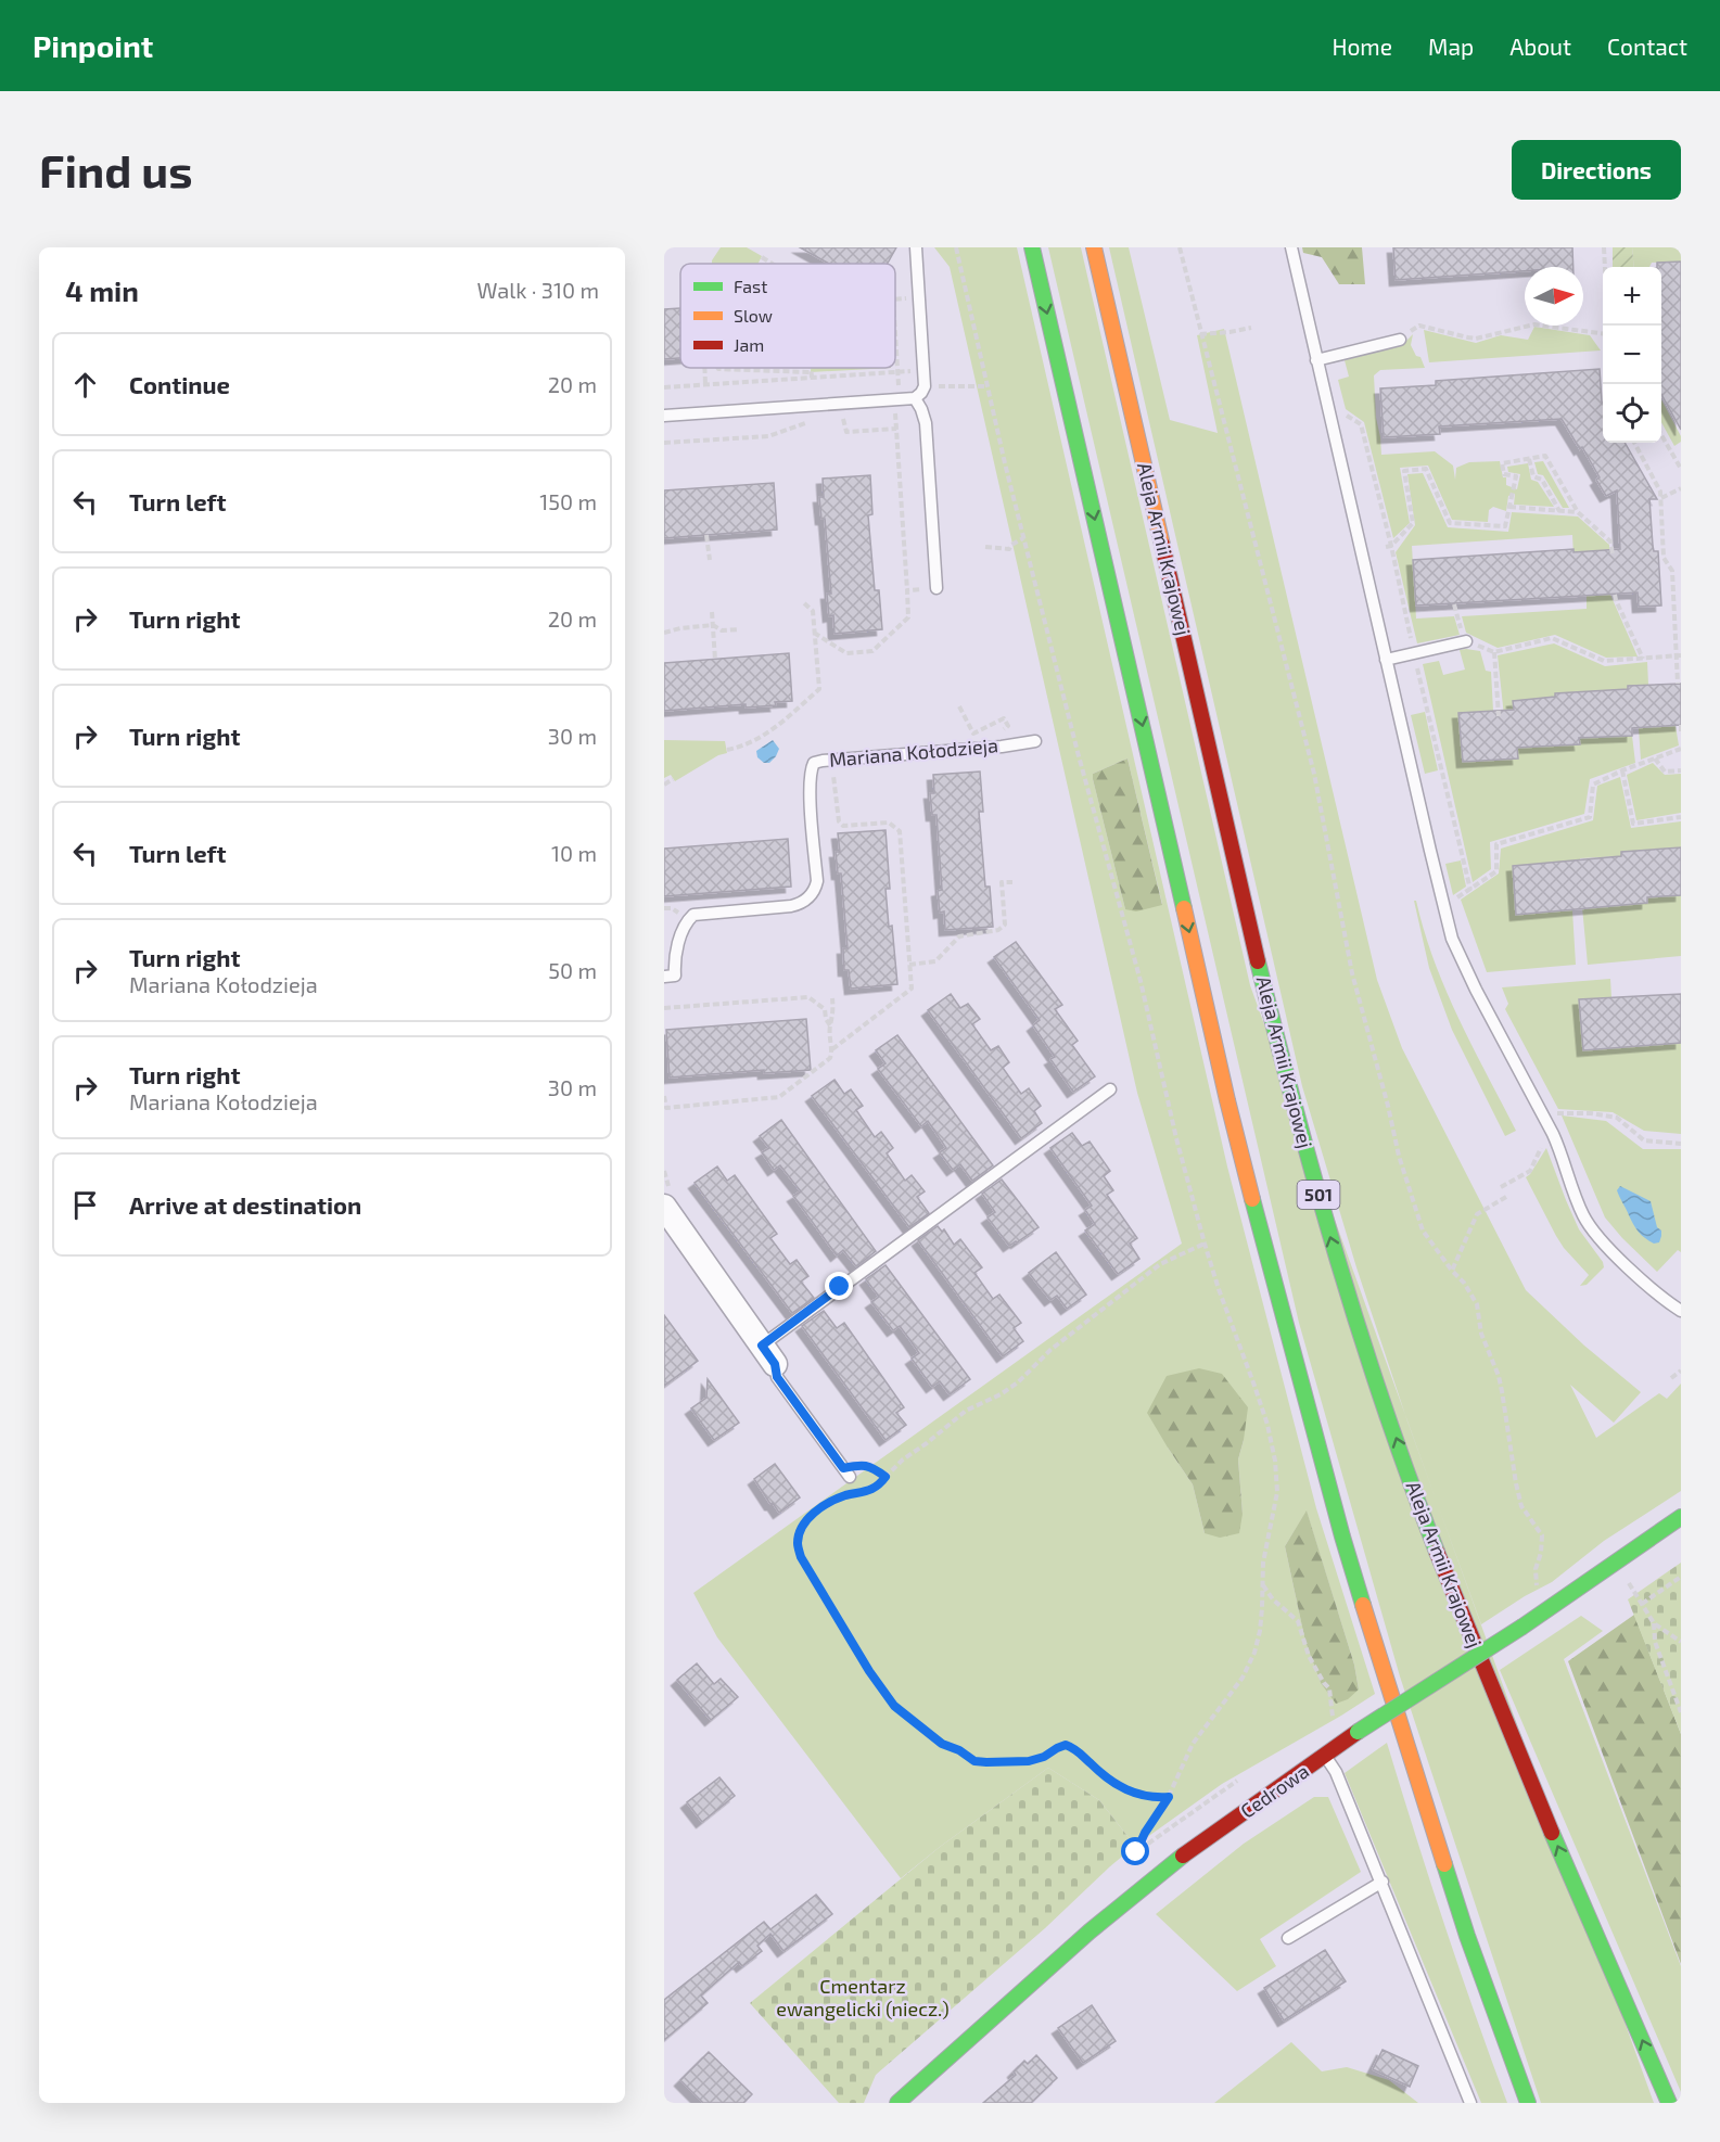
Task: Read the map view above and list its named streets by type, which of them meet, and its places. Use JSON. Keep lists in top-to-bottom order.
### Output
{
  "streets": {
    "main road": ["Aleja Armii Krajowej", "501", "Cedrowa"],
    "lane": ["Mariana Kołodzieja"]
  },
  "parks": ["Cmentarz ewangelicki (niecz.)"],
  "legend": ["Fast", "Slow", "Jam"],
  "north": "right",
  "page": {
    "header": "Pinpoint",
    "nav": [
      "Home",
      "Map",
      "About",
      "Contact"
    ],
    "buttons": "Directions",
    "title": "Find us",
    "heading": ["4 min", "Walk · 310 m"],
    "map_buttons": ["+", "−"],
    "list": [
      ["Continue", "20 m"],
      ["Turn left", "150 m"],
      ["Turn right", "20 m"],
      ["Turn right", "30 m"],
      ["Turn left", "10 m"],
      ["Turn right", "Mariana Kołodzieja", "50 m"],
      ["Turn right", "Mariana Kołodzieja", "30 m"],
      "Arrive at destination"
    ]
  }
}
